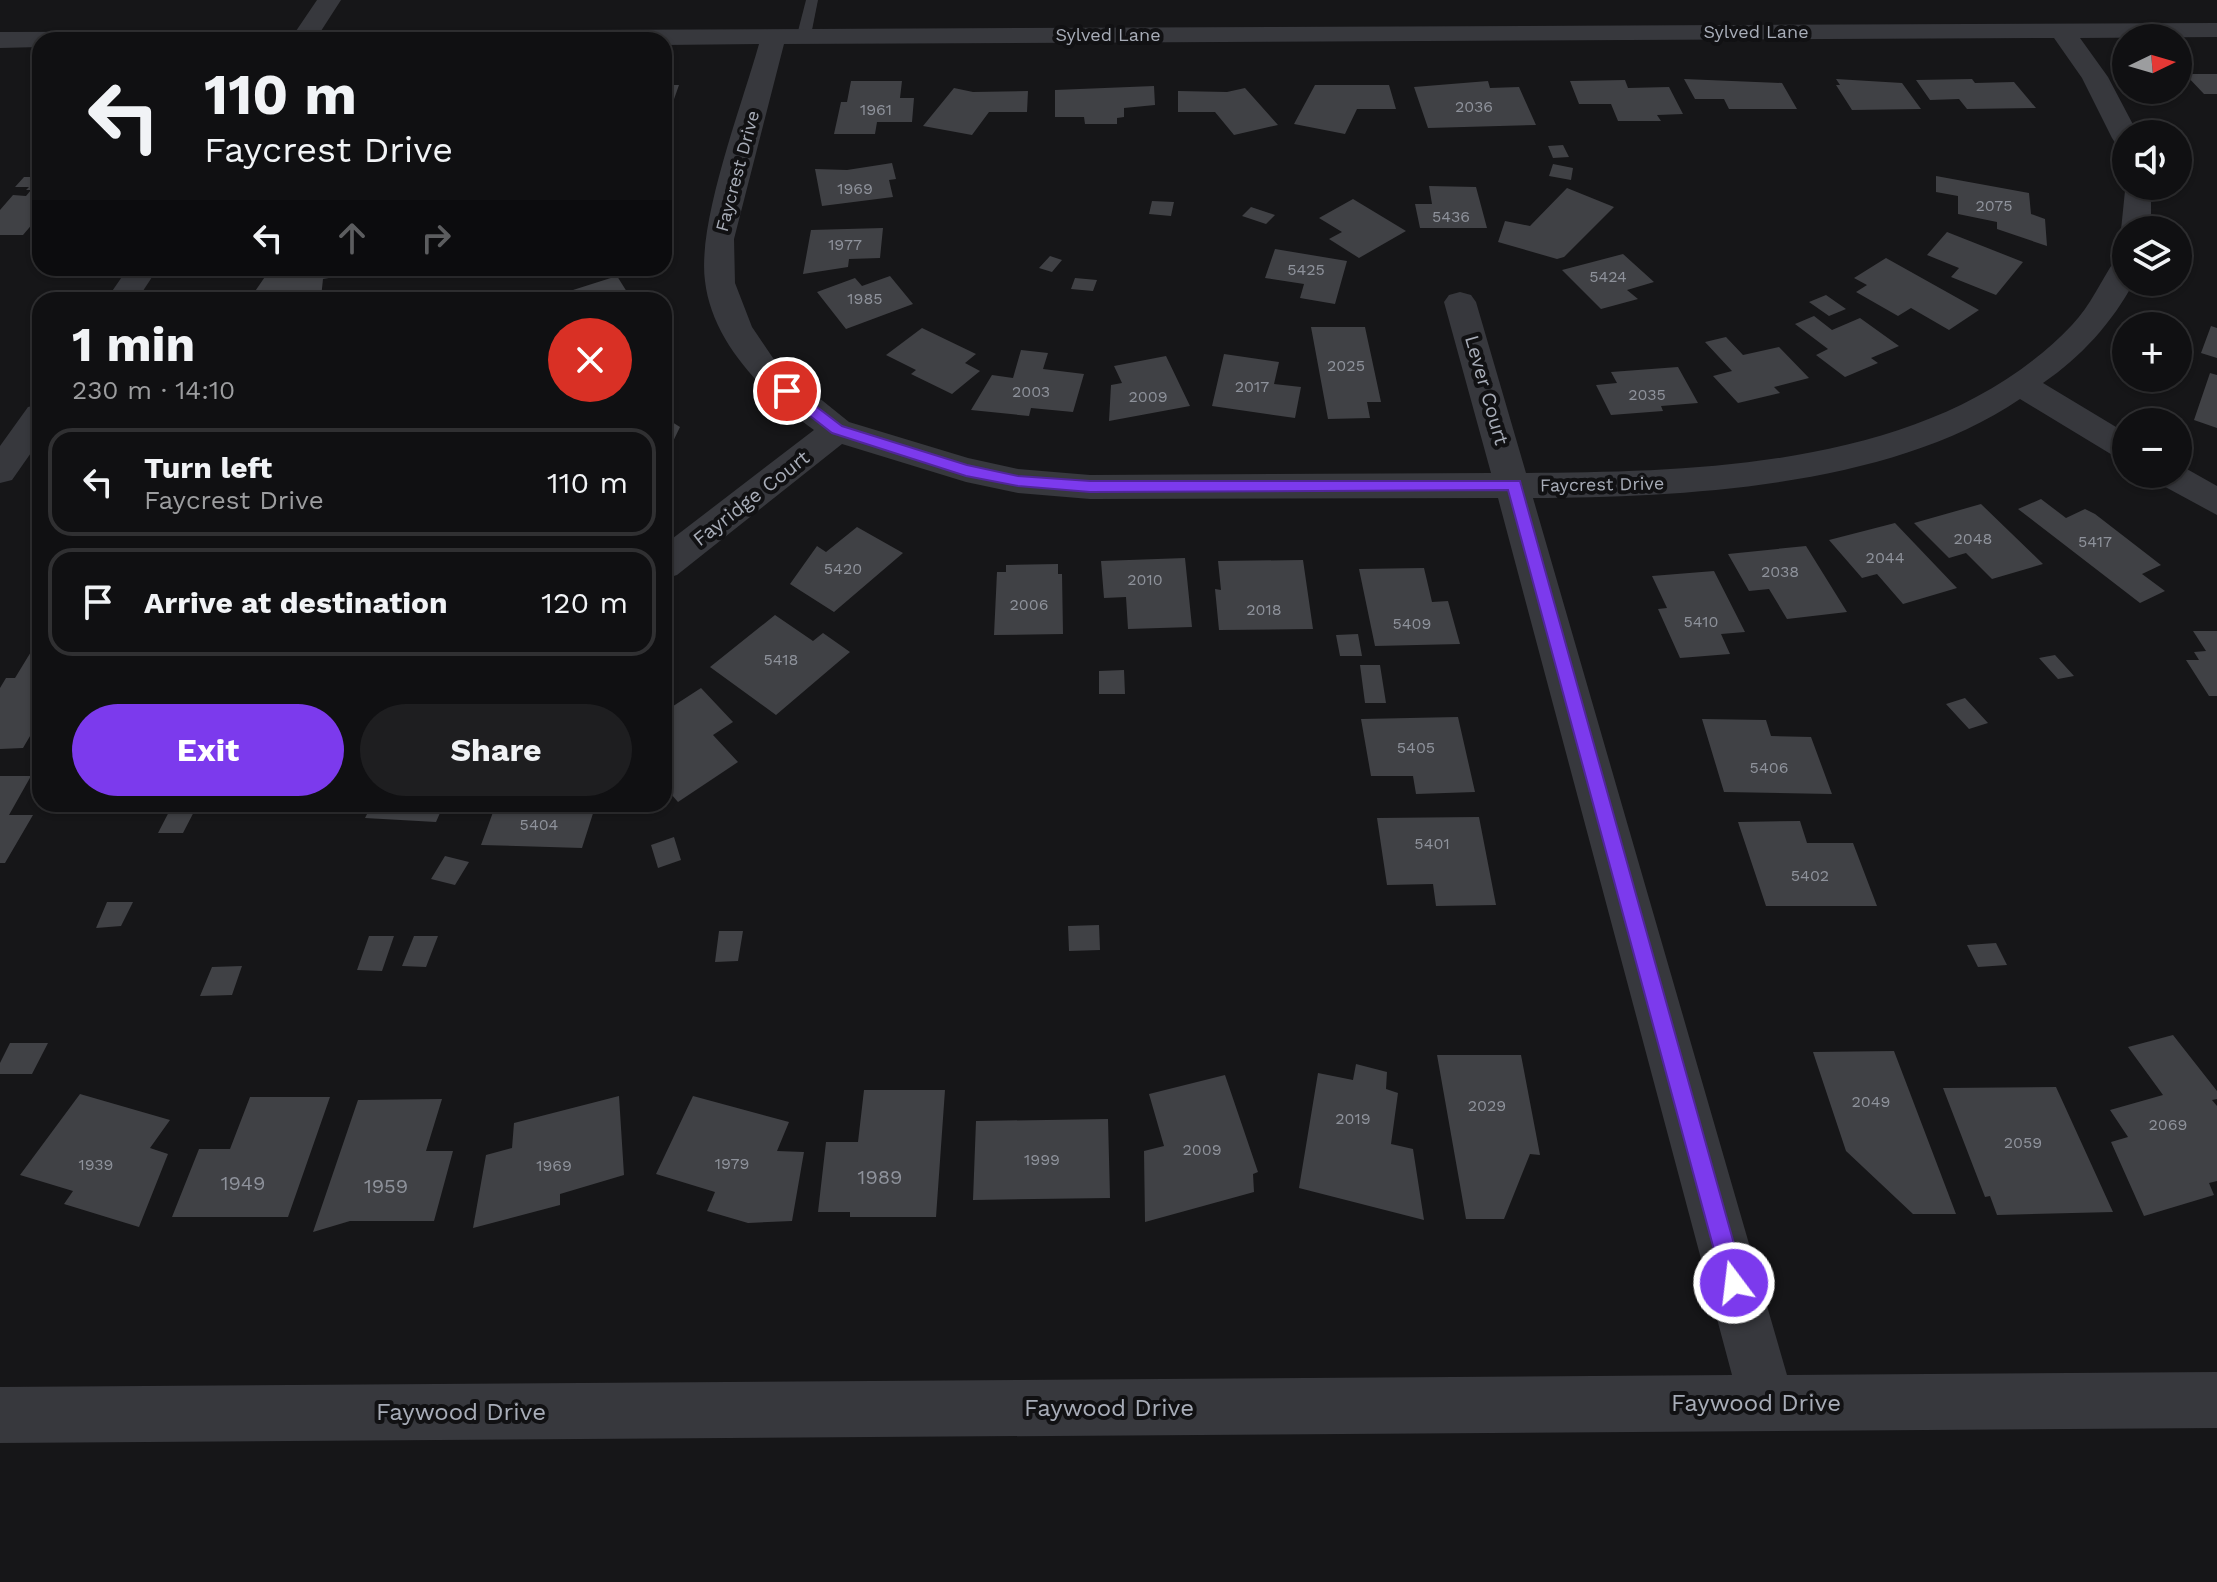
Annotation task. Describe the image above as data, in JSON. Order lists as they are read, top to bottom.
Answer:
{
  "streets": {
    "street": [
      "Sylved Lane",
      "Faycrest Drive",
      "Lever Court",
      "Fayridge Court",
      "Faywood Drive"
    ]
  },
  "crossings": [
    ["Sylved Lane", "Faycrest Drive"],
    ["Faycrest Drive", "Lever Court"],
    ["Faycrest Drive", "Fayridge Court"],
    ["Lever Court", "Faywood Drive"]
  ],
  "house_numbers": [
    "2036",
    "1961",
    "1969",
    "2075",
    "5436",
    "1977",
    "5425",
    "5424",
    "1985",
    "2025",
    "2017",
    "2003",
    "2035",
    "2009",
    "2048",
    "5417",
    "2044",
    "5420",
    "2038",
    "2010",
    "2006",
    "2018",
    "5410",
    "5409",
    "5418",
    "5405",
    "5406",
    "5404",
    "5401",
    "5402",
    "2049",
    "2029",
    "2019",
    "2069",
    "2059",
    "2009",
    "1999",
    "1979",
    "1939",
    "1969",
    "1989",
    "1949",
    "1959"
  ],
  "north": "right",
  "page": {
    "map_buttons": ["+", "−"],
    "turn": ["110 m", "Faycrest Drive"],
    "heading": ["1 min", "230 m · 14:10"],
    "list": [
      {
        "name": "Turn left",
        "note": "Faycrest Drive",
        "value": "110 m"
      },
      {
        "name": "Arrive at destination",
        "value": "120 m"
      }
    ],
    "buttons": ["Exit", "Share"]
  }
}
